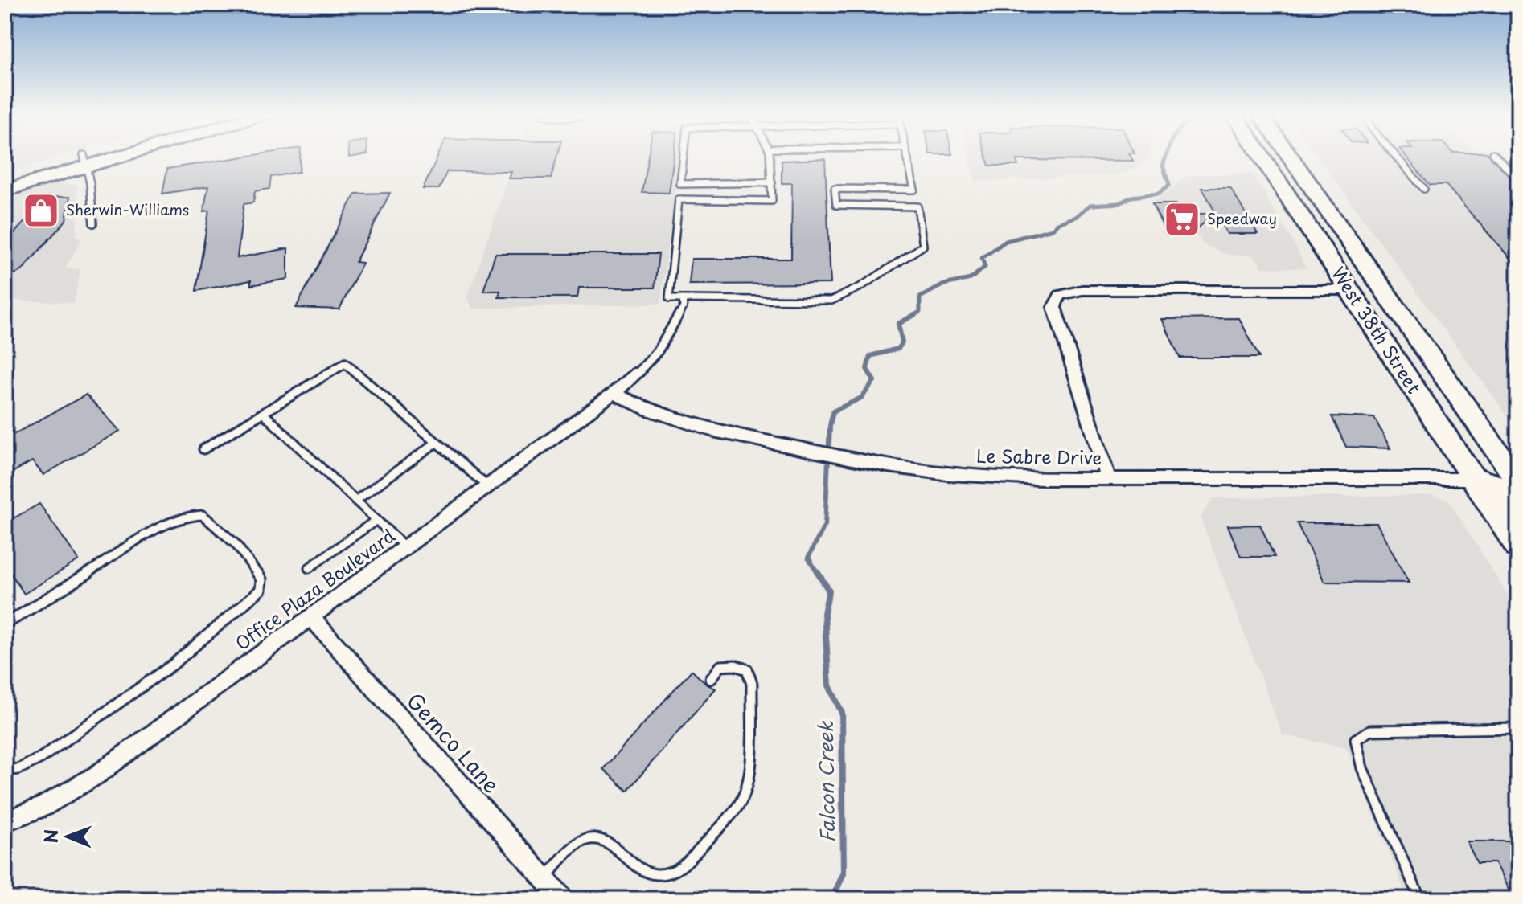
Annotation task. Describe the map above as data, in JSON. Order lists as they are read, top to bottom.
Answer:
{
  "streets": {
    "main road": ["West 38th Street"],
    "street": ["Le Sabre Drive", "Office Plaza Boulevard", "Gemco Lane"]
  },
  "crossings": [
    ["West 38th Street", "Le Sabre Drive"],
    ["Le Sabre Drive", "Office Plaza Boulevard"],
    ["Office Plaza Boulevard", "Gemco Lane"]
  ],
  "water": ["Falcon Creek"],
  "places": {
    "shop": ["Sherwin-Williams"],
    "supermarket": ["Speedway"]
  },
  "north": "left"
}
